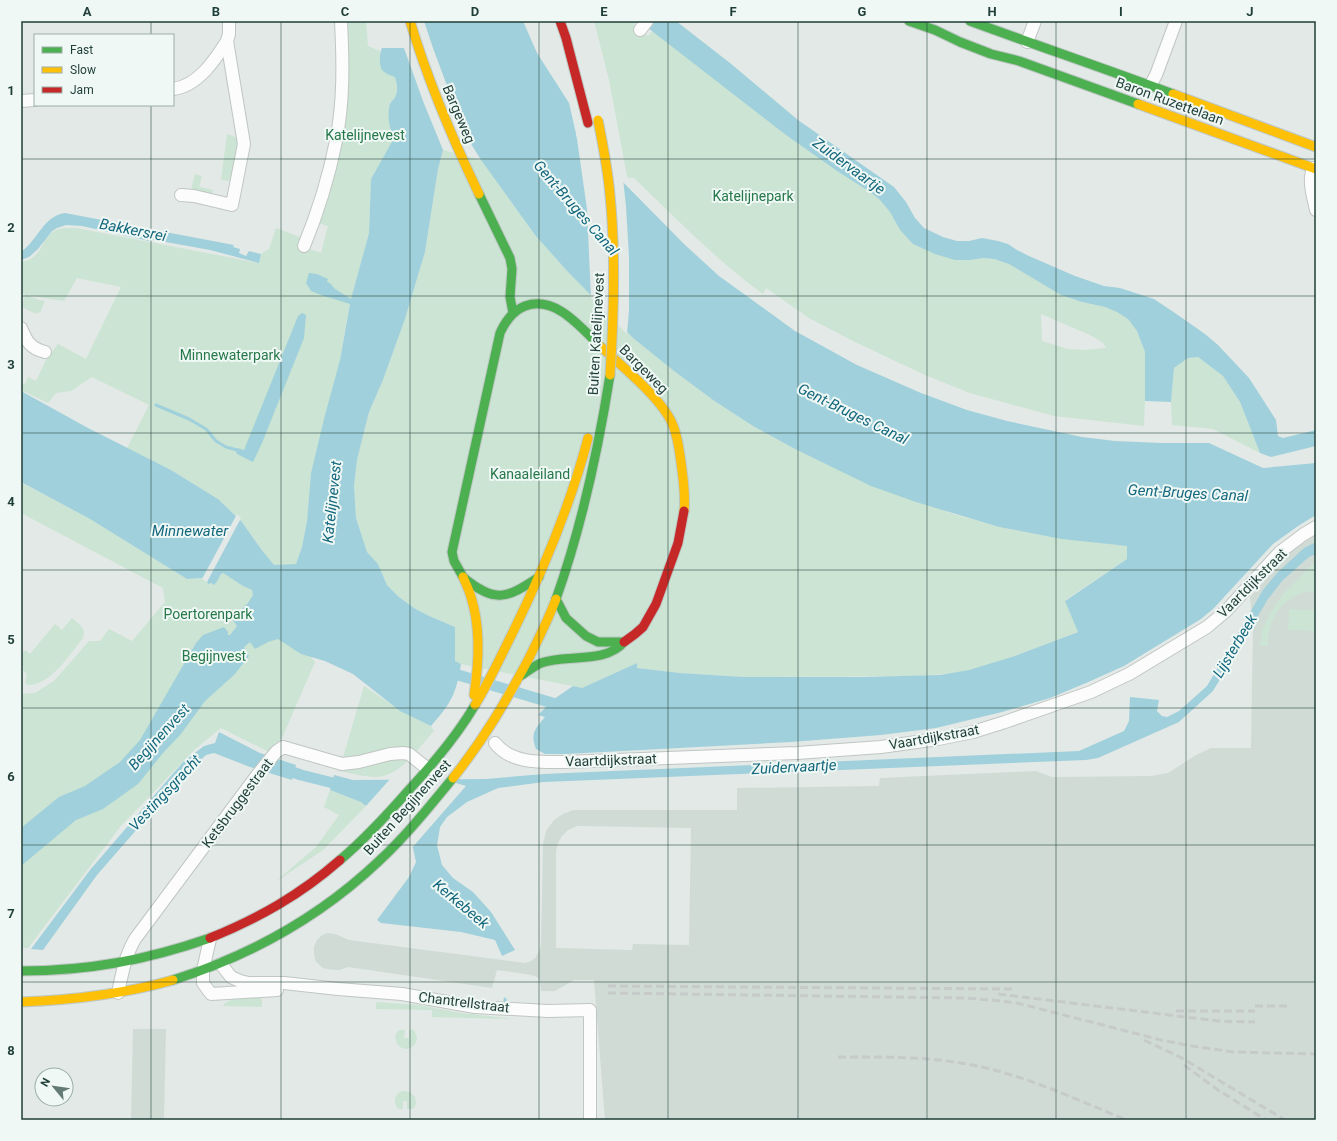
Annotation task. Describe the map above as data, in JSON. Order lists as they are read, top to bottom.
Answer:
{
  "streets": {
    "main road": [
      "Baron Ruzettelaan",
      "Bargeweg",
      "Buiten Katelijnevest",
      "Buiten Begijnenvest"
    ],
    "street": ["Vaartdijkstraat", "Ketsbruggestraat", "Chantrellstraat"]
  },
  "crossings": [
    ["Bargeweg", "Buiten Katelijnevest"],
    ["Buiten Katelijnevest", "Buiten Begijnenvest"],
    ["Ketsbruggestraat", "Buiten Begijnenvest"],
    ["Buiten Begijnenvest", "Chantrellstraat"]
  ],
  "water": [
    "Zuidervaartje",
    "Gent-Bruges Canal",
    "Bakkersrei",
    "Katelijnevest",
    "Minnewater",
    "Lijsterbeek",
    "Begijnenvest",
    "Vestingsgracht",
    "Kerkebeek"
  ],
  "parks": [
    "Katelijnevest",
    "Katelijnepark",
    "Minnewaterpark",
    "Kanaaleiland",
    "Poertorenpark",
    "Begijnvest"
  ],
  "legend": ["Fast", "Slow", "Jam"],
  "north": "top left",
  "grid": {
    "columns": [
      "A",
      "B",
      "C",
      "D",
      "E",
      "F",
      "G",
      "H",
      "I",
      "J"
    ],
    "rows": [
      "1",
      "2",
      "3",
      "4",
      "5",
      "6",
      "7",
      "8"
    ]
  }
}
